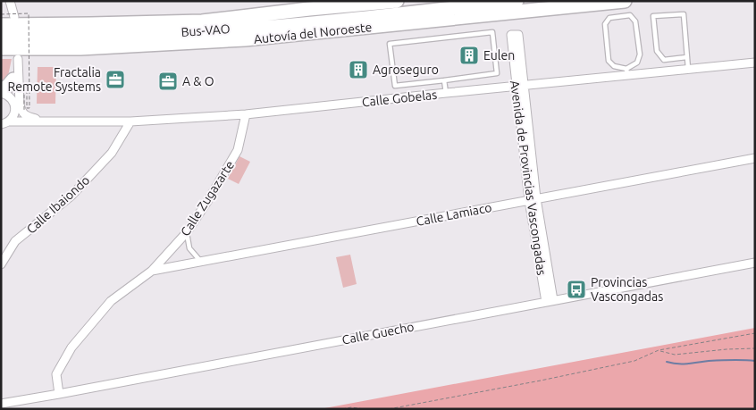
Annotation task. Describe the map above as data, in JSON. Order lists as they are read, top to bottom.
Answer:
{
  "streets": {
    "highway": ["Bus-VAO", "Autovía del Noroeste"],
    "street": [
      "Calle Gobelas",
      "Avenida de Provincias Vascongadas",
      "Calle Zugazarte",
      "Calle Ibaiondo",
      "Calle Lamiaco",
      "Calle Guecho"
    ]
  },
  "crossings": [
    ["Calle Gobelas", "Avenida de Provincias Vascongadas"],
    ["Calle Gobelas", "Calle Zugazarte"],
    ["Calle Gobelas", "Calle Ibaiondo"],
    ["Avenida de Provincias Vascongadas", "Calle Lamiaco"],
    ["Avenida de Provincias Vascongadas", "Calle Guecho"],
    ["Calle Zugazarte", "Calle Lamiaco"],
    ["Calle Zugazarte", "Calle Guecho"]
  ],
  "places": {
    "building": ["Eulen", "Agroseguro"],
    "office": ["Fractalia Remote Systems", "A & O"],
    "bus stop": ["Provincias Vascongadas"]
  }
}
